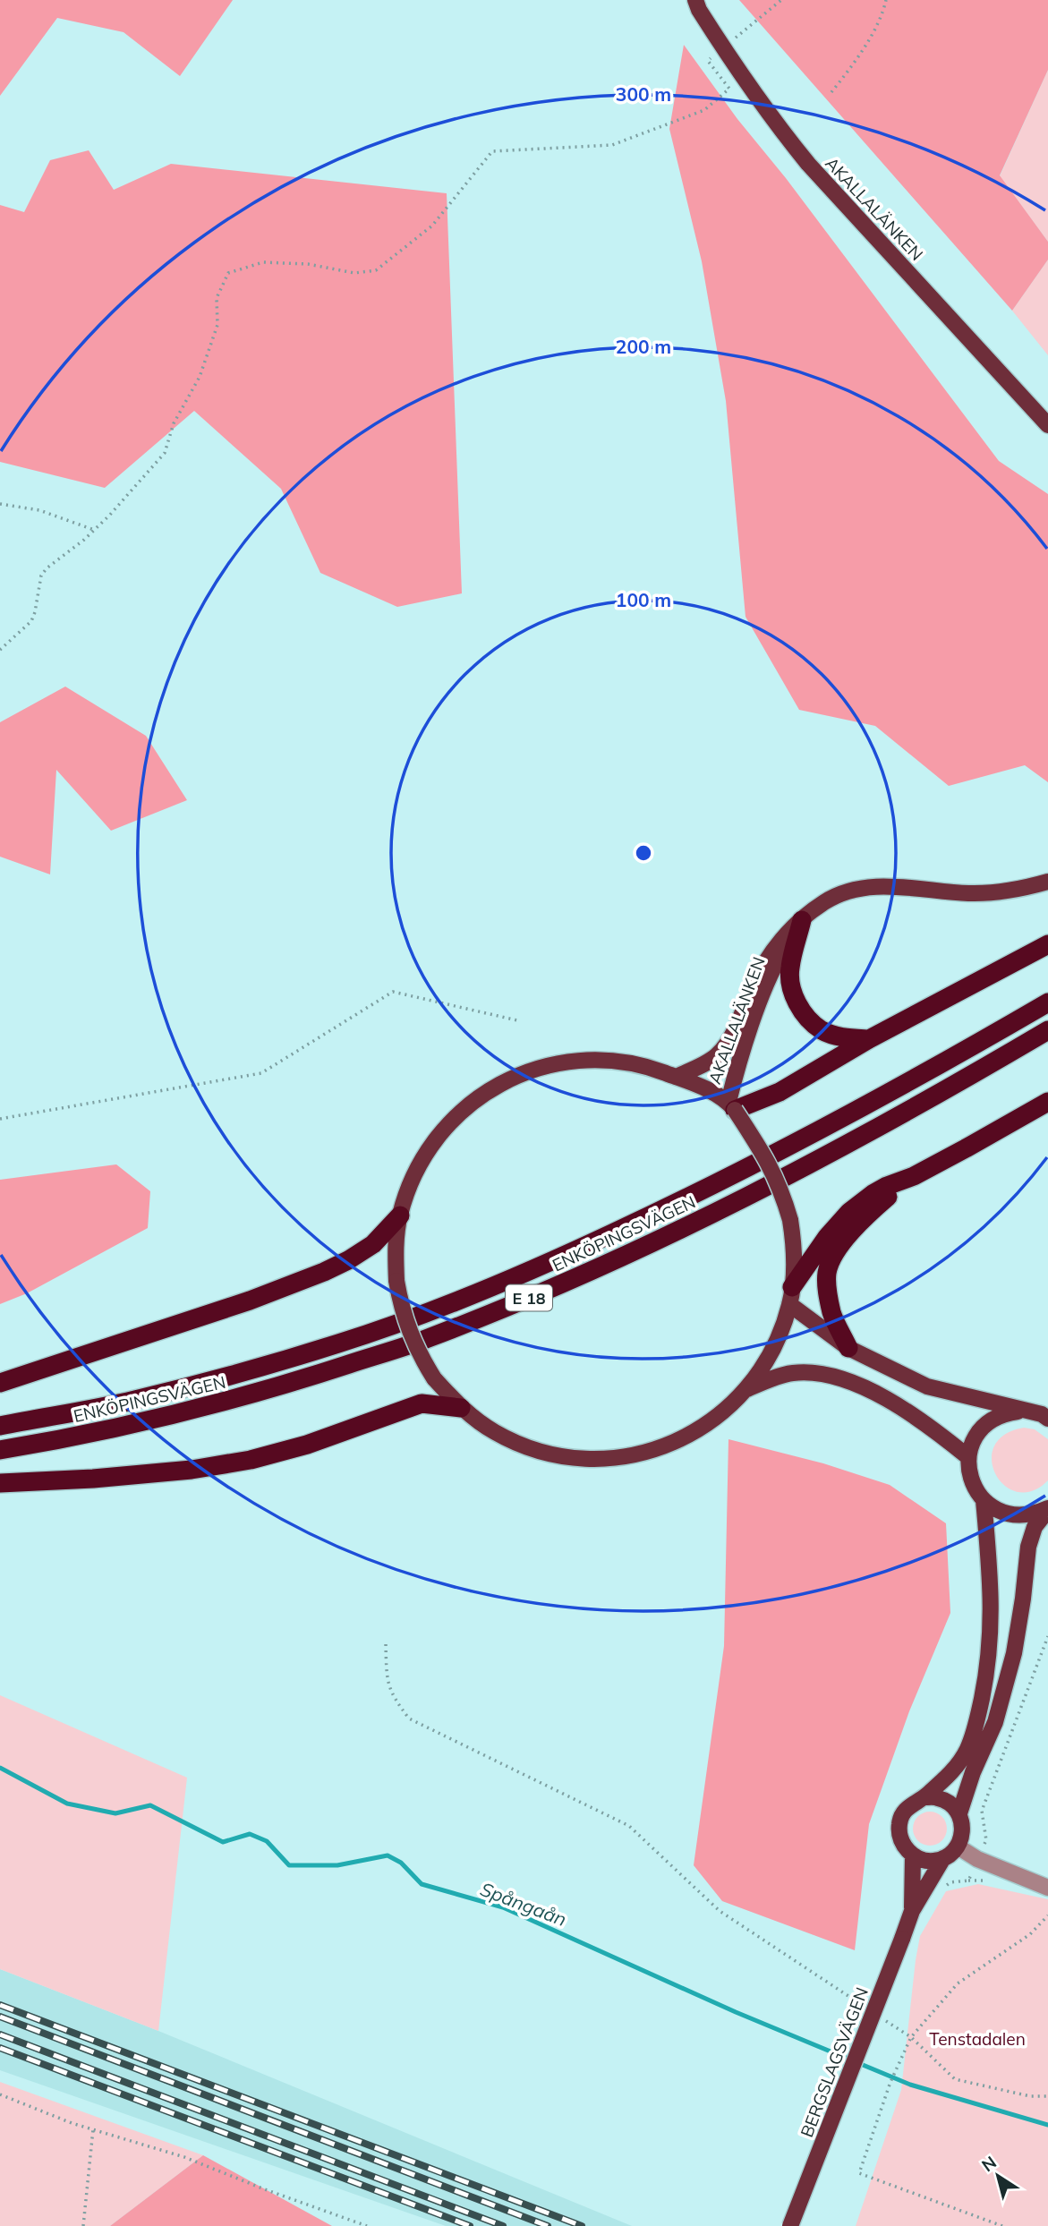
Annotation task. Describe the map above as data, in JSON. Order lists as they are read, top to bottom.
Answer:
{
  "streets": {
    "highway": ["ENKÖPINGSVÄGEN", "E 18"],
    "main road": ["AKALLALÄNKEN", "BERGSLAGSVÄGEN"]
  },
  "water": ["Spångaån"],
  "parks": ["Tenstadalen"],
  "north": "top left",
  "rings": ["300 m", "200 m", "100 m"]
}
